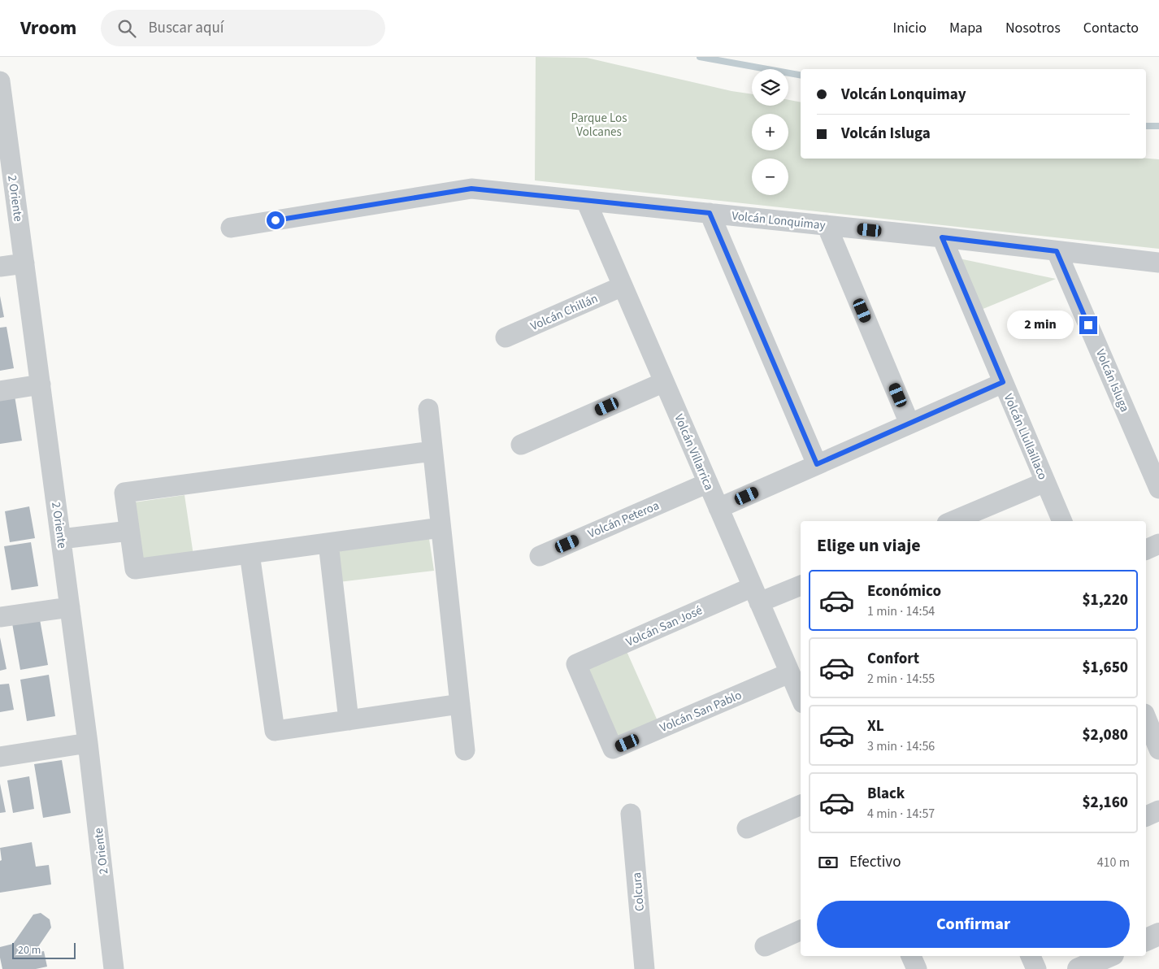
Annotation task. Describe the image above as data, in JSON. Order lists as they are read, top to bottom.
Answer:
{
  "streets": {
    "street": [
      "2 Oriente",
      "Volcán Lonquimay",
      "Volcán Chillán",
      "Volcán Isluga",
      "Volcán Llullaillaco",
      "Volcán Villarrica",
      "Volcán Peteroa",
      "Volcán San José",
      "Volcán San Pablo",
      "Colcura"
    ]
  },
  "crossings": [
    ["Volcán Lonquimay", "Volcán Isluga"],
    ["Volcán Lonquimay", "Volcán Llullaillaco"],
    ["Volcán Lonquimay", "Volcán Villarrica"],
    ["Volcán Chillán", "Volcán Villarrica"],
    ["Volcán Villarrica", "Volcán Peteroa"],
    ["Volcán Villarrica", "Volcán San José"],
    ["Volcán Villarrica", "Volcán San Pablo"],
    ["Volcán San José", "Volcán San Pablo"]
  ],
  "parks": ["Parque Los Volcanes"],
  "scale_bar": "20 m",
  "page": {
    "header": "Vroom",
    "search": "Buscar aquí",
    "nav": [
      "Inicio",
      "Mapa",
      "Nosotros",
      "Contacto"
    ],
    "map_buttons": ["+", "−"],
    "banner": ["Volcán Lonquimay", "Volcán Isluga"],
    "bubble": "2 min",
    "heading": "Elige un viaje",
    "list": [
      {
        "name": "Económico",
        "note": "1 min · 14:54",
        "value": "$1,220"
      },
      {
        "name": "Confort",
        "note": "2 min · 14:55",
        "value": "$1,650"
      },
      {
        "name": "XL",
        "note": "3 min · 14:56",
        "value": "$2,080"
      },
      {
        "name": "Black",
        "note": "4 min · 14:57",
        "value": "$2,160"
      }
    ],
    "pay": ["Efectivo", "410 m"],
    "buttons": "Confirmar",
    "scale": "20 m"
  }
}
